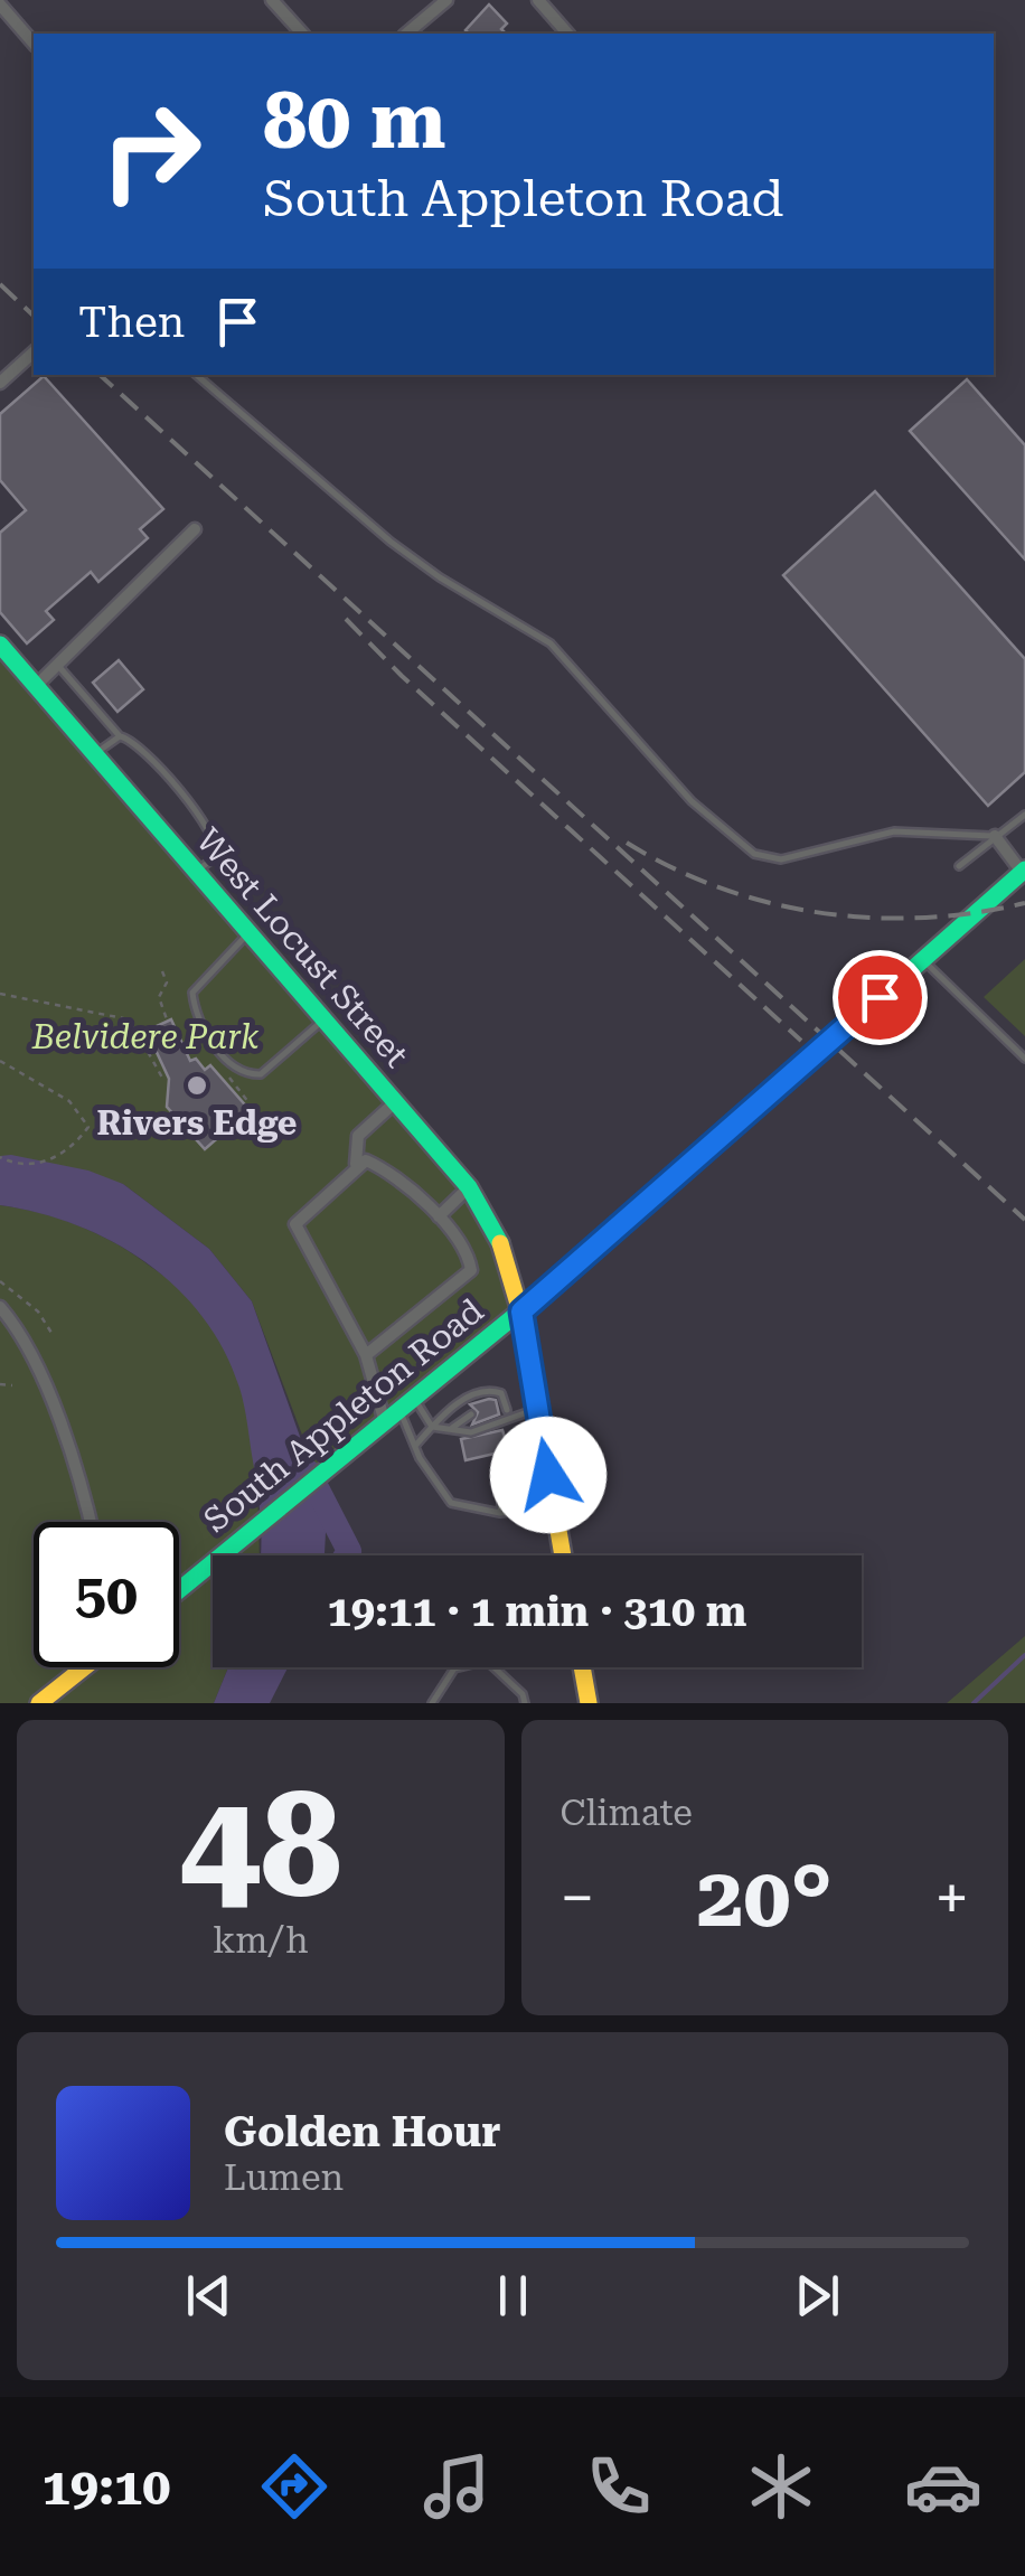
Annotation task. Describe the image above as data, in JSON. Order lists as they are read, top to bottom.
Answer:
{
  "streets": {
    "main road": ["West Locust Street", "South Appleton Road"]
  },
  "crossings": [
    ["West Locust Street", "South Appleton Road"]
  ],
  "parks": ["Belvidere Park"],
  "places": ["Rivers Edge"],
  "page": {
    "turn": ["80 m", "South Appleton Road"],
    "then": "Then",
    "limit": "50",
    "trip": "19:11 · 1 min · 310 m",
    "tile": [
      ["48", "km/h"],
      "Climate"
    ],
    "heat": ["−", "20°", "+"],
    "song": ["Golden Hour", "Lumen"],
    "tabs": "19:10"
  }
}
